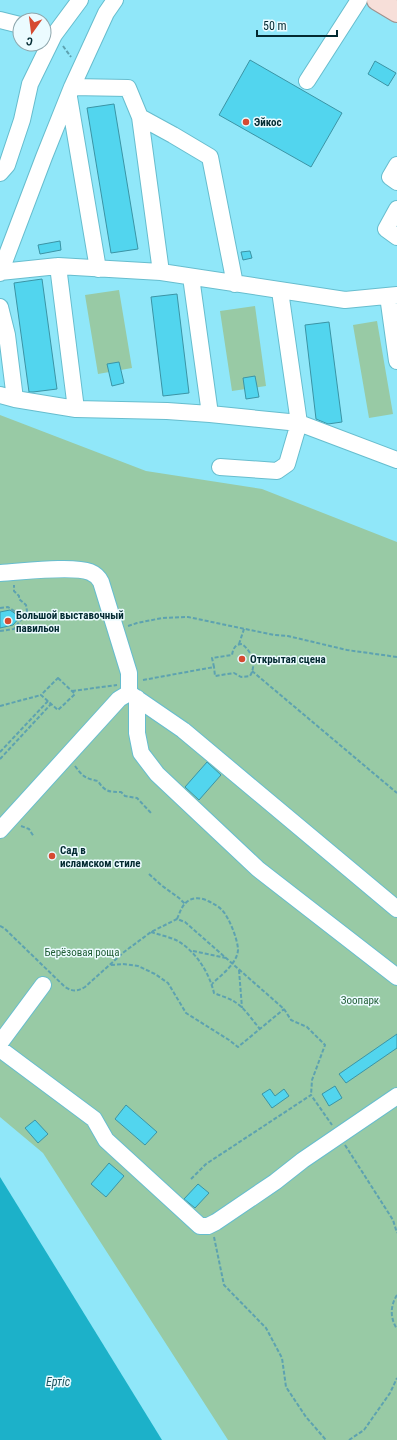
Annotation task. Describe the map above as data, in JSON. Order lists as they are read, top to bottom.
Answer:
{
  "water": ["Ертіс"],
  "parks": ["Берёзовая роща", "Зоопарк"],
  "places": [
    "Эйкос",
    "Большой выставочный павильон",
    "Открытая сцена",
    "Сад в исламском стиле"
  ],
  "scale_bar": "50 m",
  "north": "bottom"
}
